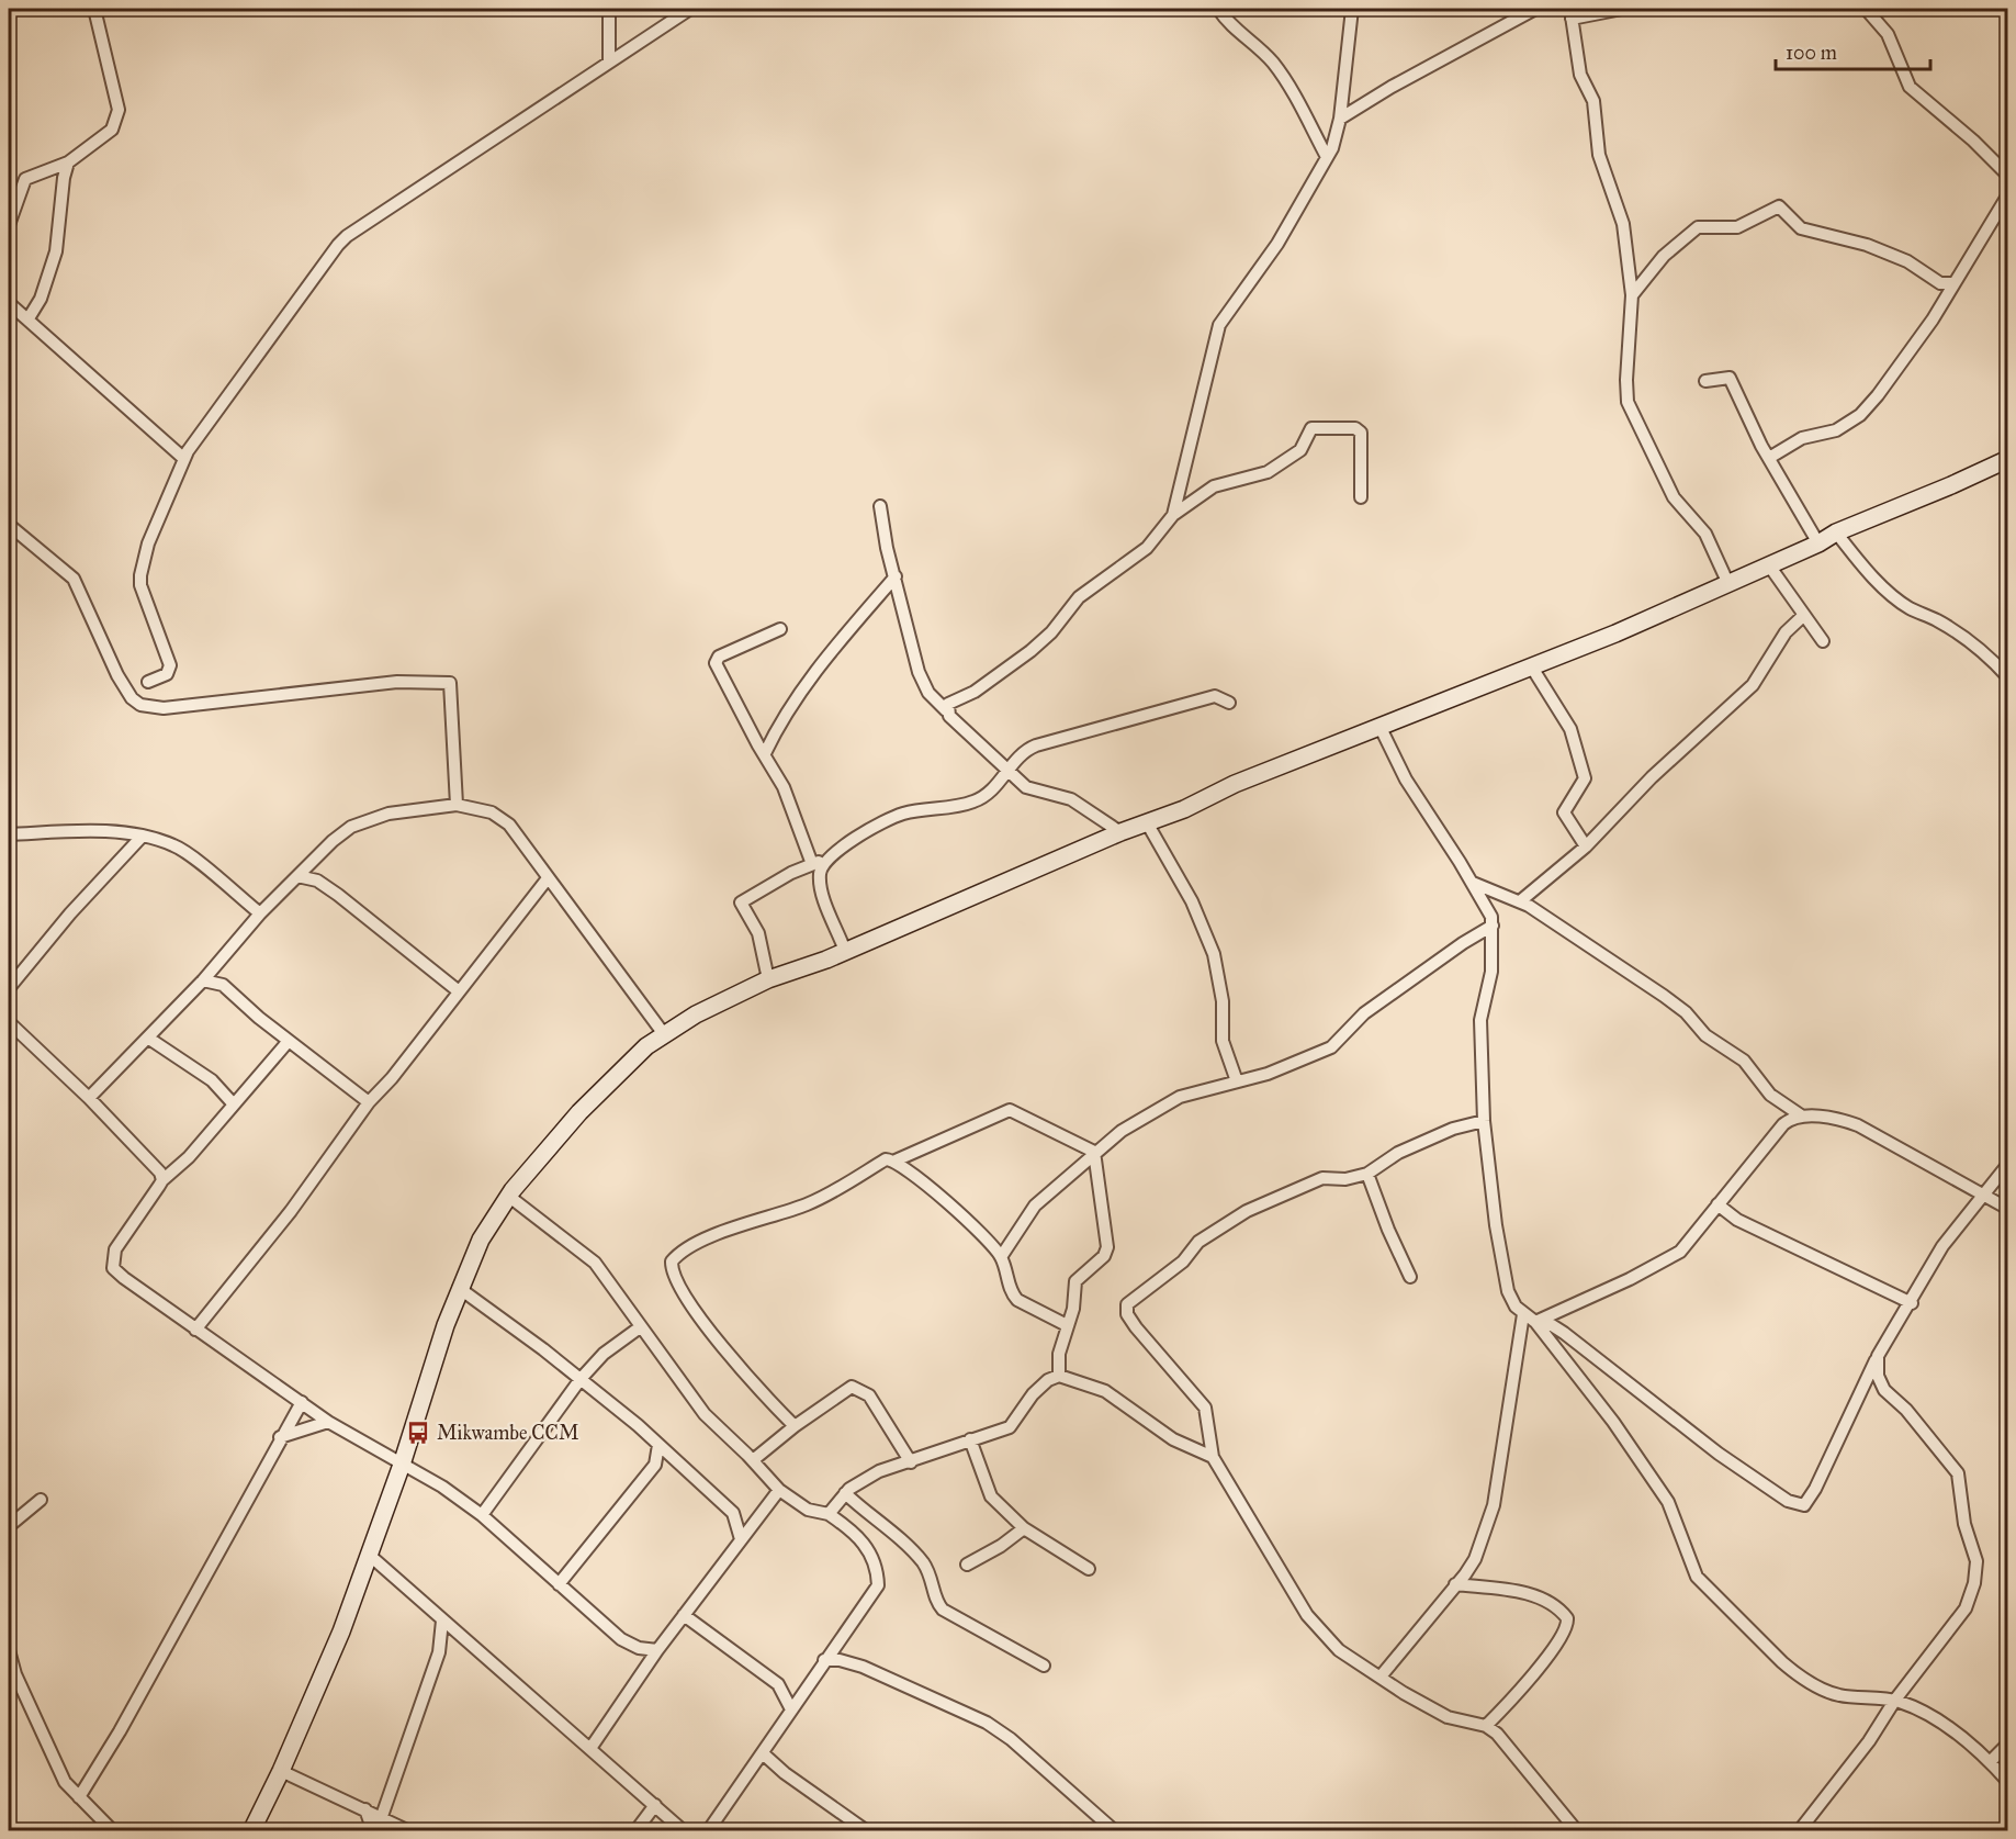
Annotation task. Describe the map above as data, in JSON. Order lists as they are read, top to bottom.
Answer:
{
  "places": {
    "bus stop": ["Mikwambe CCM"]
  },
  "scale_bar": "100 m"
}
